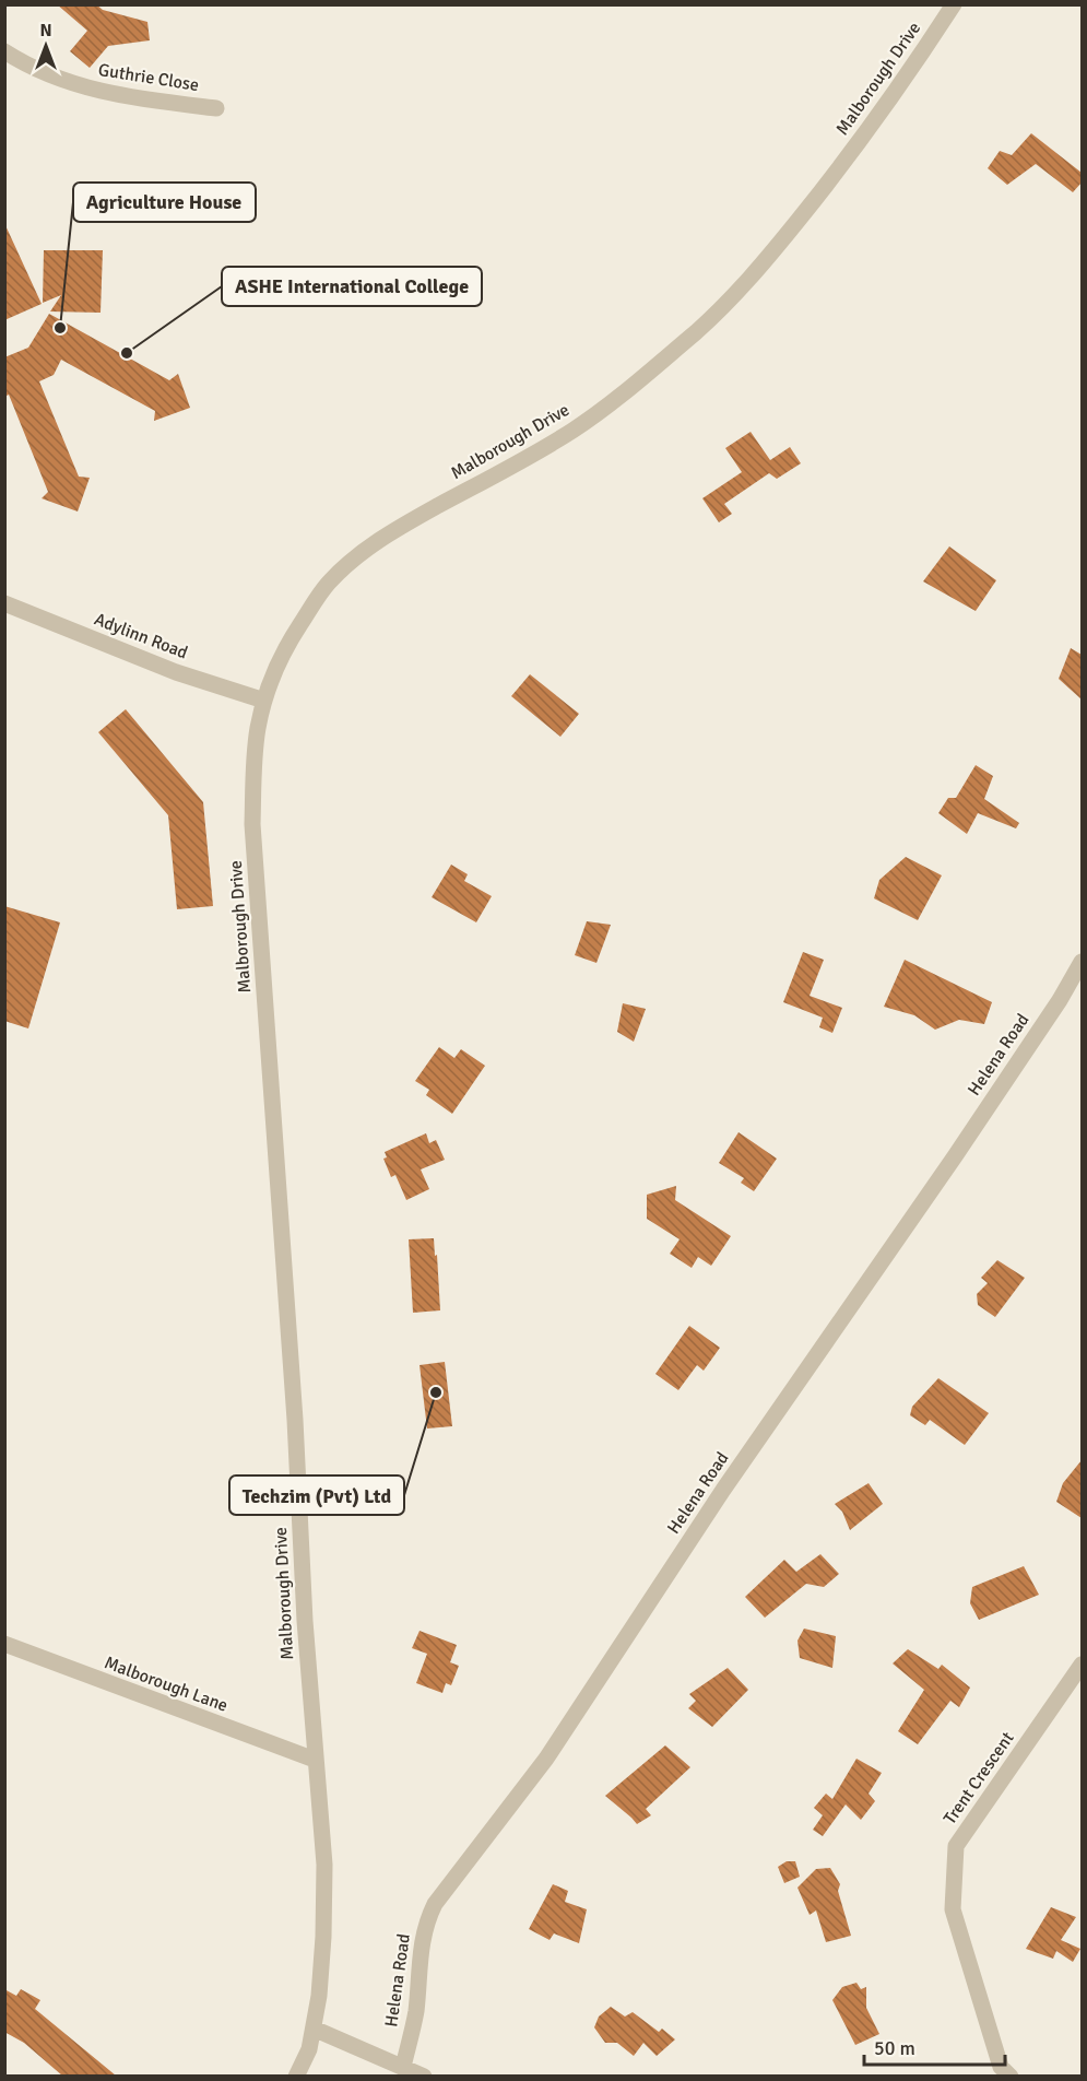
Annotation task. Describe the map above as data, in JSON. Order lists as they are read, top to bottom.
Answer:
{
  "streets": {
    "street": [
      "Guthrie Close",
      "Malborough Drive",
      "Adylinn Road",
      "Helena Road",
      "Malborough Lane",
      "Trent Crescent"
    ]
  },
  "crossings": [
    ["Malborough Drive", "Adylinn Road"],
    ["Malborough Drive", "Malborough Lane"]
  ],
  "places": ["Agriculture House", "ASHE International College", "Techzim (Pvt) Ltd"],
  "scale_bar": "50 m",
  "north": "top"
}
